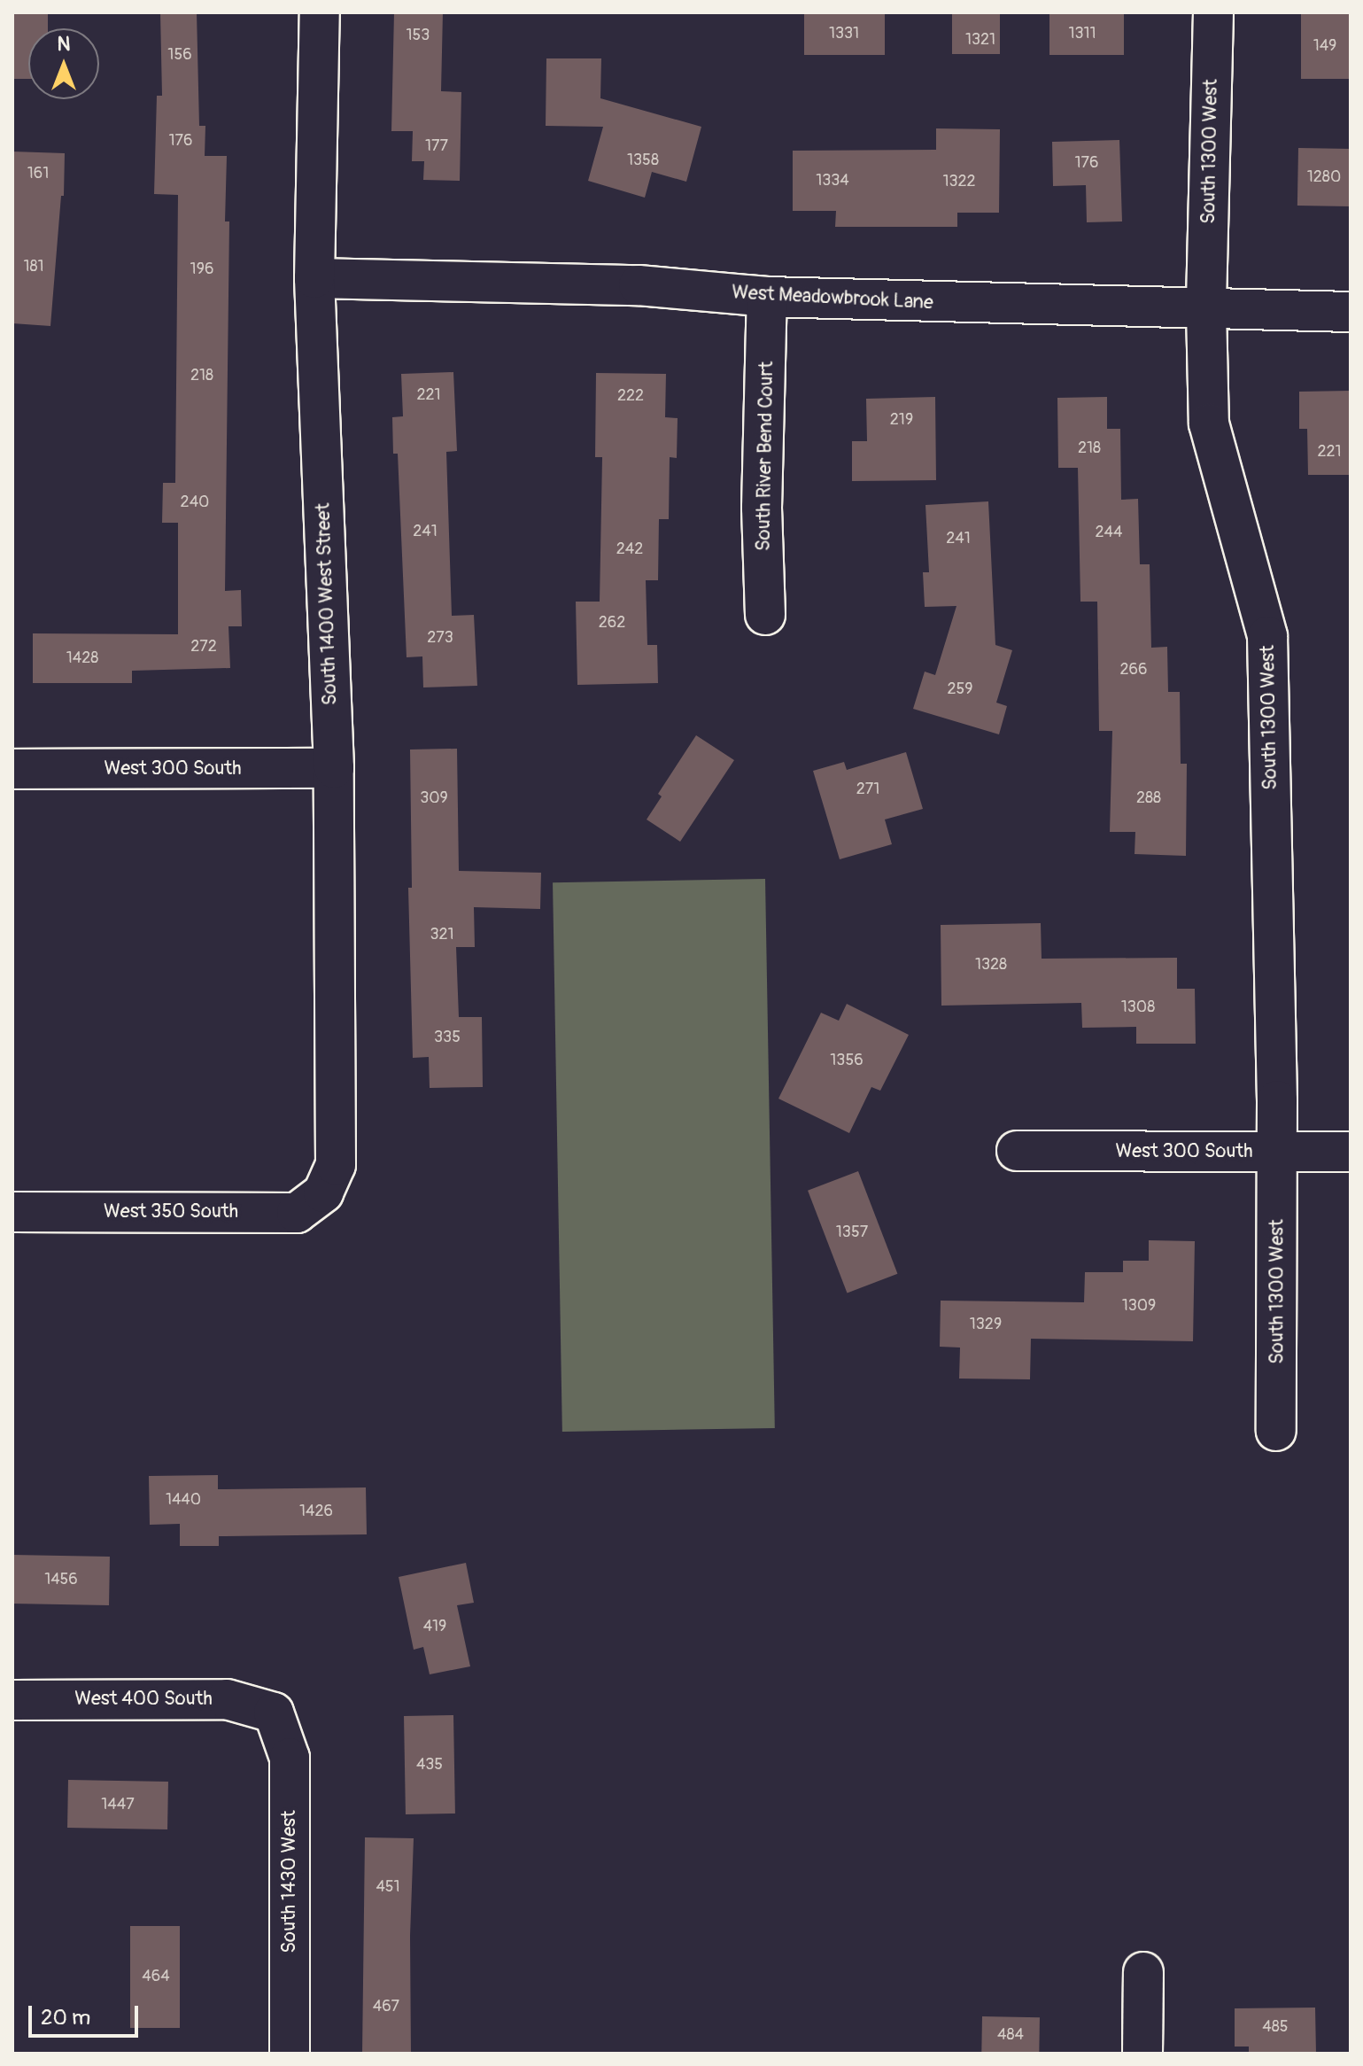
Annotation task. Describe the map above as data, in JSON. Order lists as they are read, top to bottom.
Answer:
{
  "streets": {
    "street": [
      "South 1300 West",
      "West Meadowbrook Lane",
      "South River Bend Court",
      "South 1400 West Street",
      "West 300 South",
      "West 350 South",
      "West 400 South",
      "South 1430 West"
    ]
  },
  "crossings": [
    ["South 1300 West", "West Meadowbrook Lane"],
    ["South 1300 West", "West 300 South"],
    ["West Meadowbrook Lane", "South River Bend Court"],
    ["West Meadowbrook Lane", "South 1400 West Street"],
    ["South 1400 West Street", "West 300 South"],
    ["South 1400 West Street", "West 350 South"],
    ["West 400 South", "South 1430 West"]
  ],
  "house_numbers": [
    "1331",
    "1311",
    "153",
    "1321",
    "149",
    "156",
    "176",
    "177",
    "1358",
    "176",
    "161",
    "1280",
    "1334",
    "1322",
    "181",
    "196",
    "218",
    "221",
    "222",
    "219",
    "218",
    "221",
    "240",
    "241",
    "244",
    "241",
    "242",
    "262",
    "273",
    "272",
    "1428",
    "266",
    "259",
    "271",
    "309",
    "288",
    "321",
    "1328",
    "1308",
    "335",
    "1356",
    "1357",
    "1309",
    "1329",
    "1440",
    "1426",
    "1456",
    "419",
    "435",
    "1447",
    "451",
    "464",
    "467",
    "485",
    "484"
  ],
  "scale_bar": "20 m",
  "north": "top"
}
